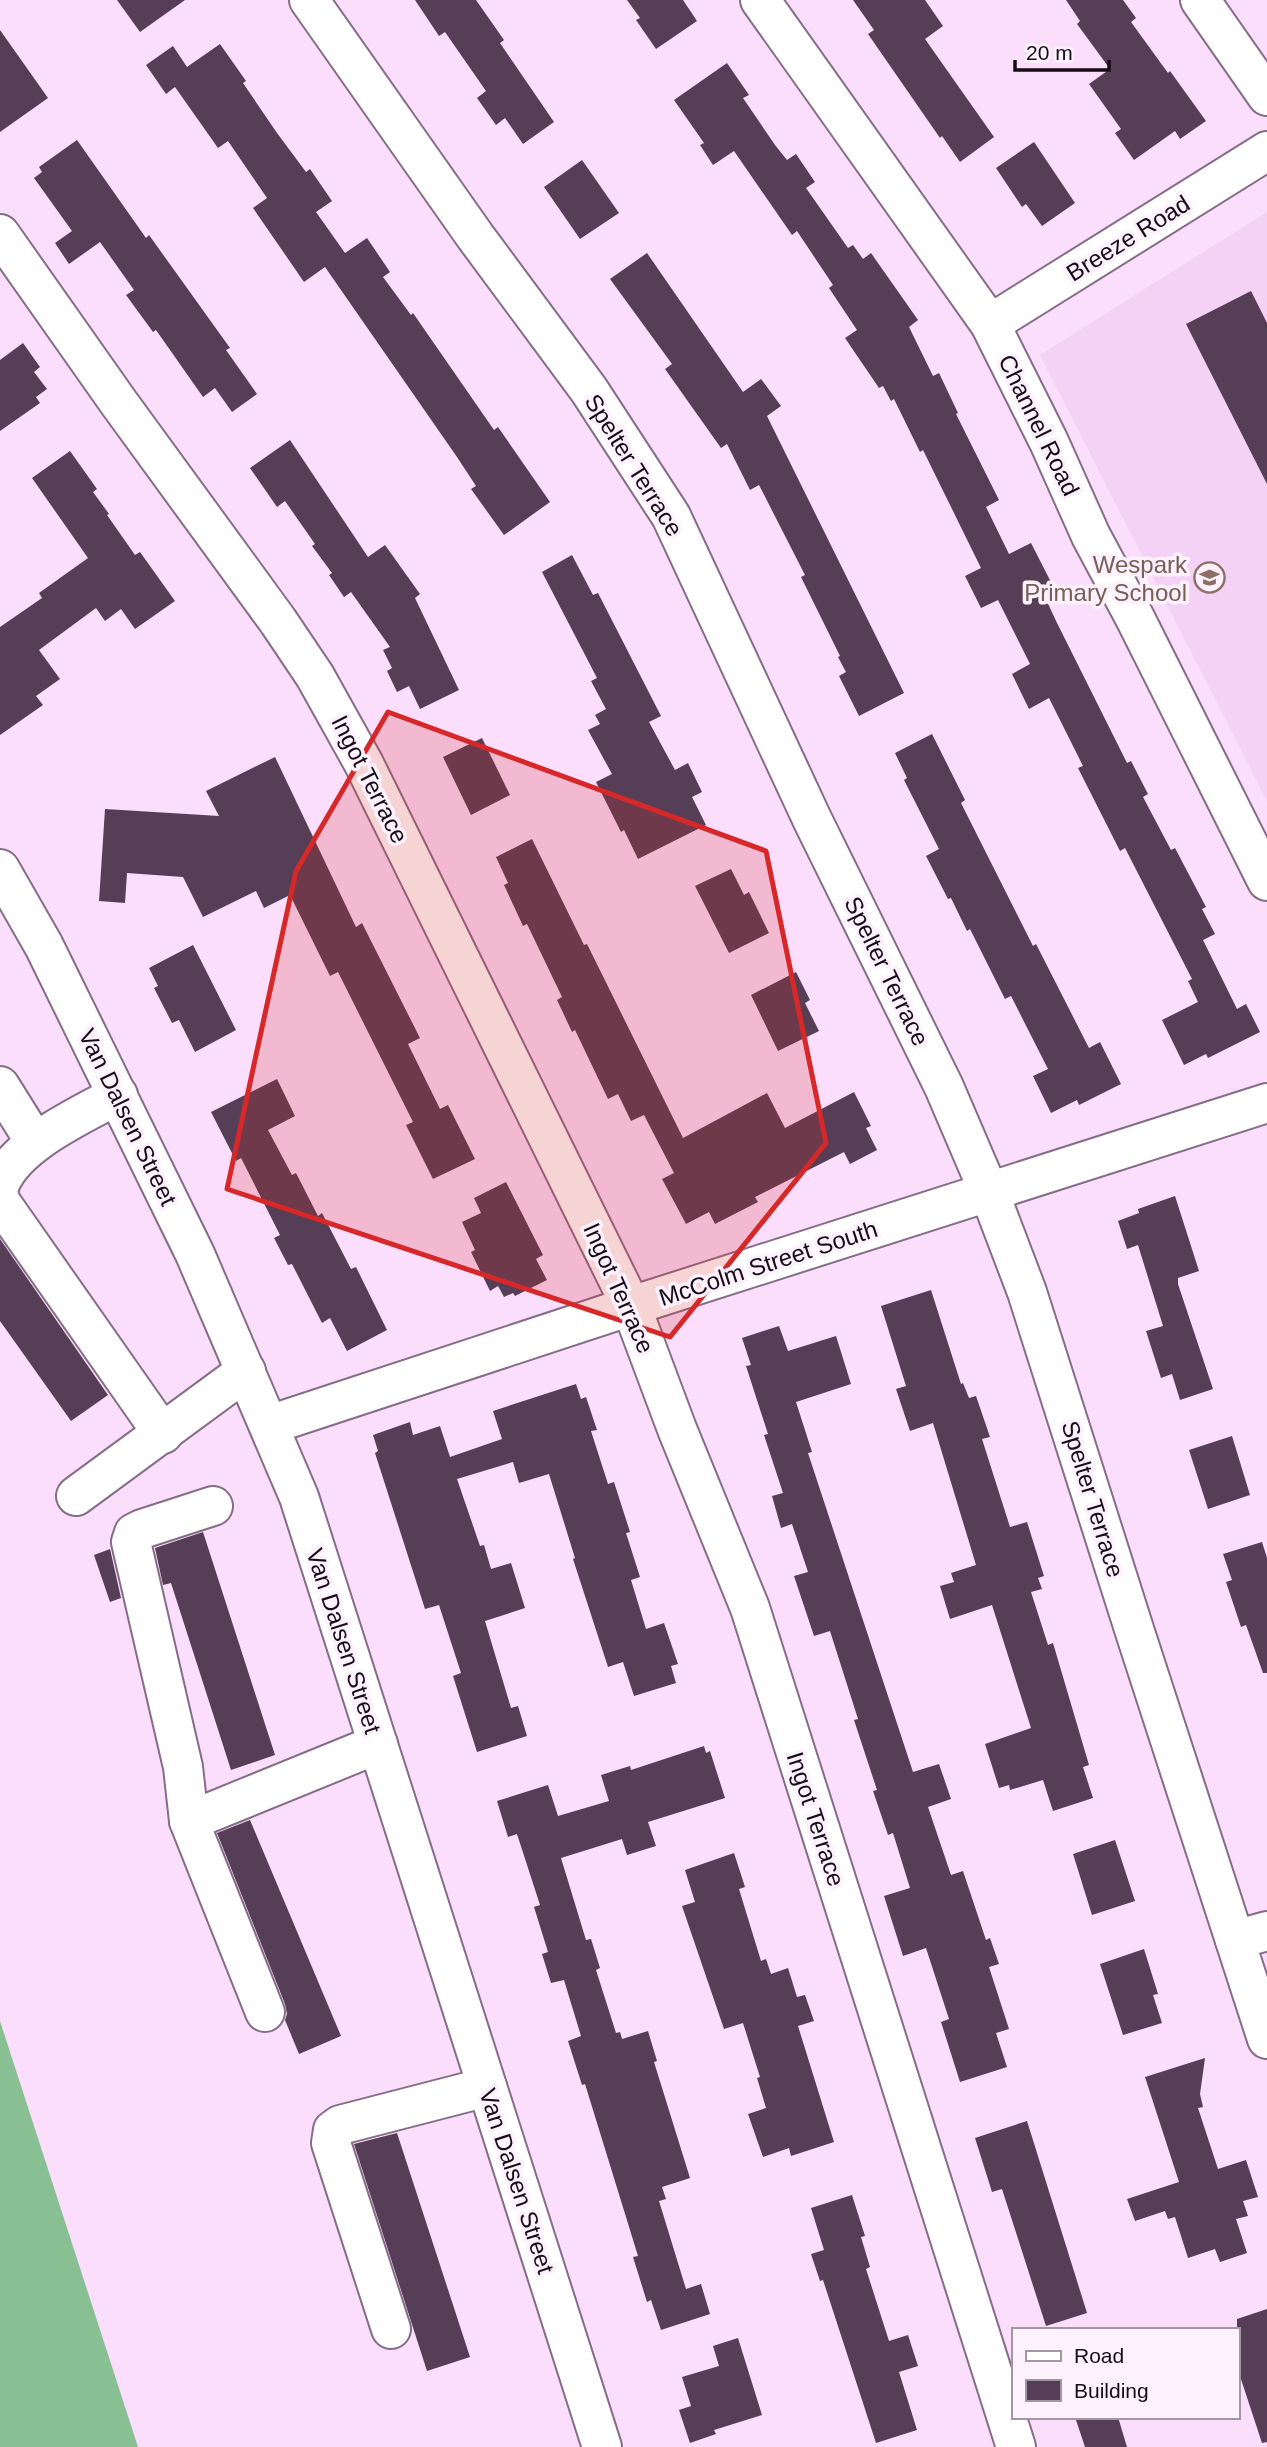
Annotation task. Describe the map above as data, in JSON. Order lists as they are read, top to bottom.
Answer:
{
  "streets": {
    "street": [
      "Breeze Road",
      "Channel Road",
      "Spelter Terrace",
      "Ingot Terrace",
      "Van Dalsen Street",
      "McColm Street South"
    ]
  },
  "crossings": [
    ["Breeze Road", "Channel Road"],
    ["Spelter Terrace", "McColm Street South"],
    ["Ingot Terrace", "McColm Street South"],
    ["Van Dalsen Street", "McColm Street South"]
  ],
  "places": {
    "school or university": ["Wespark Primary School"]
  },
  "legend": ["Road", "Building"],
  "scale_bar": "20 m"
}
